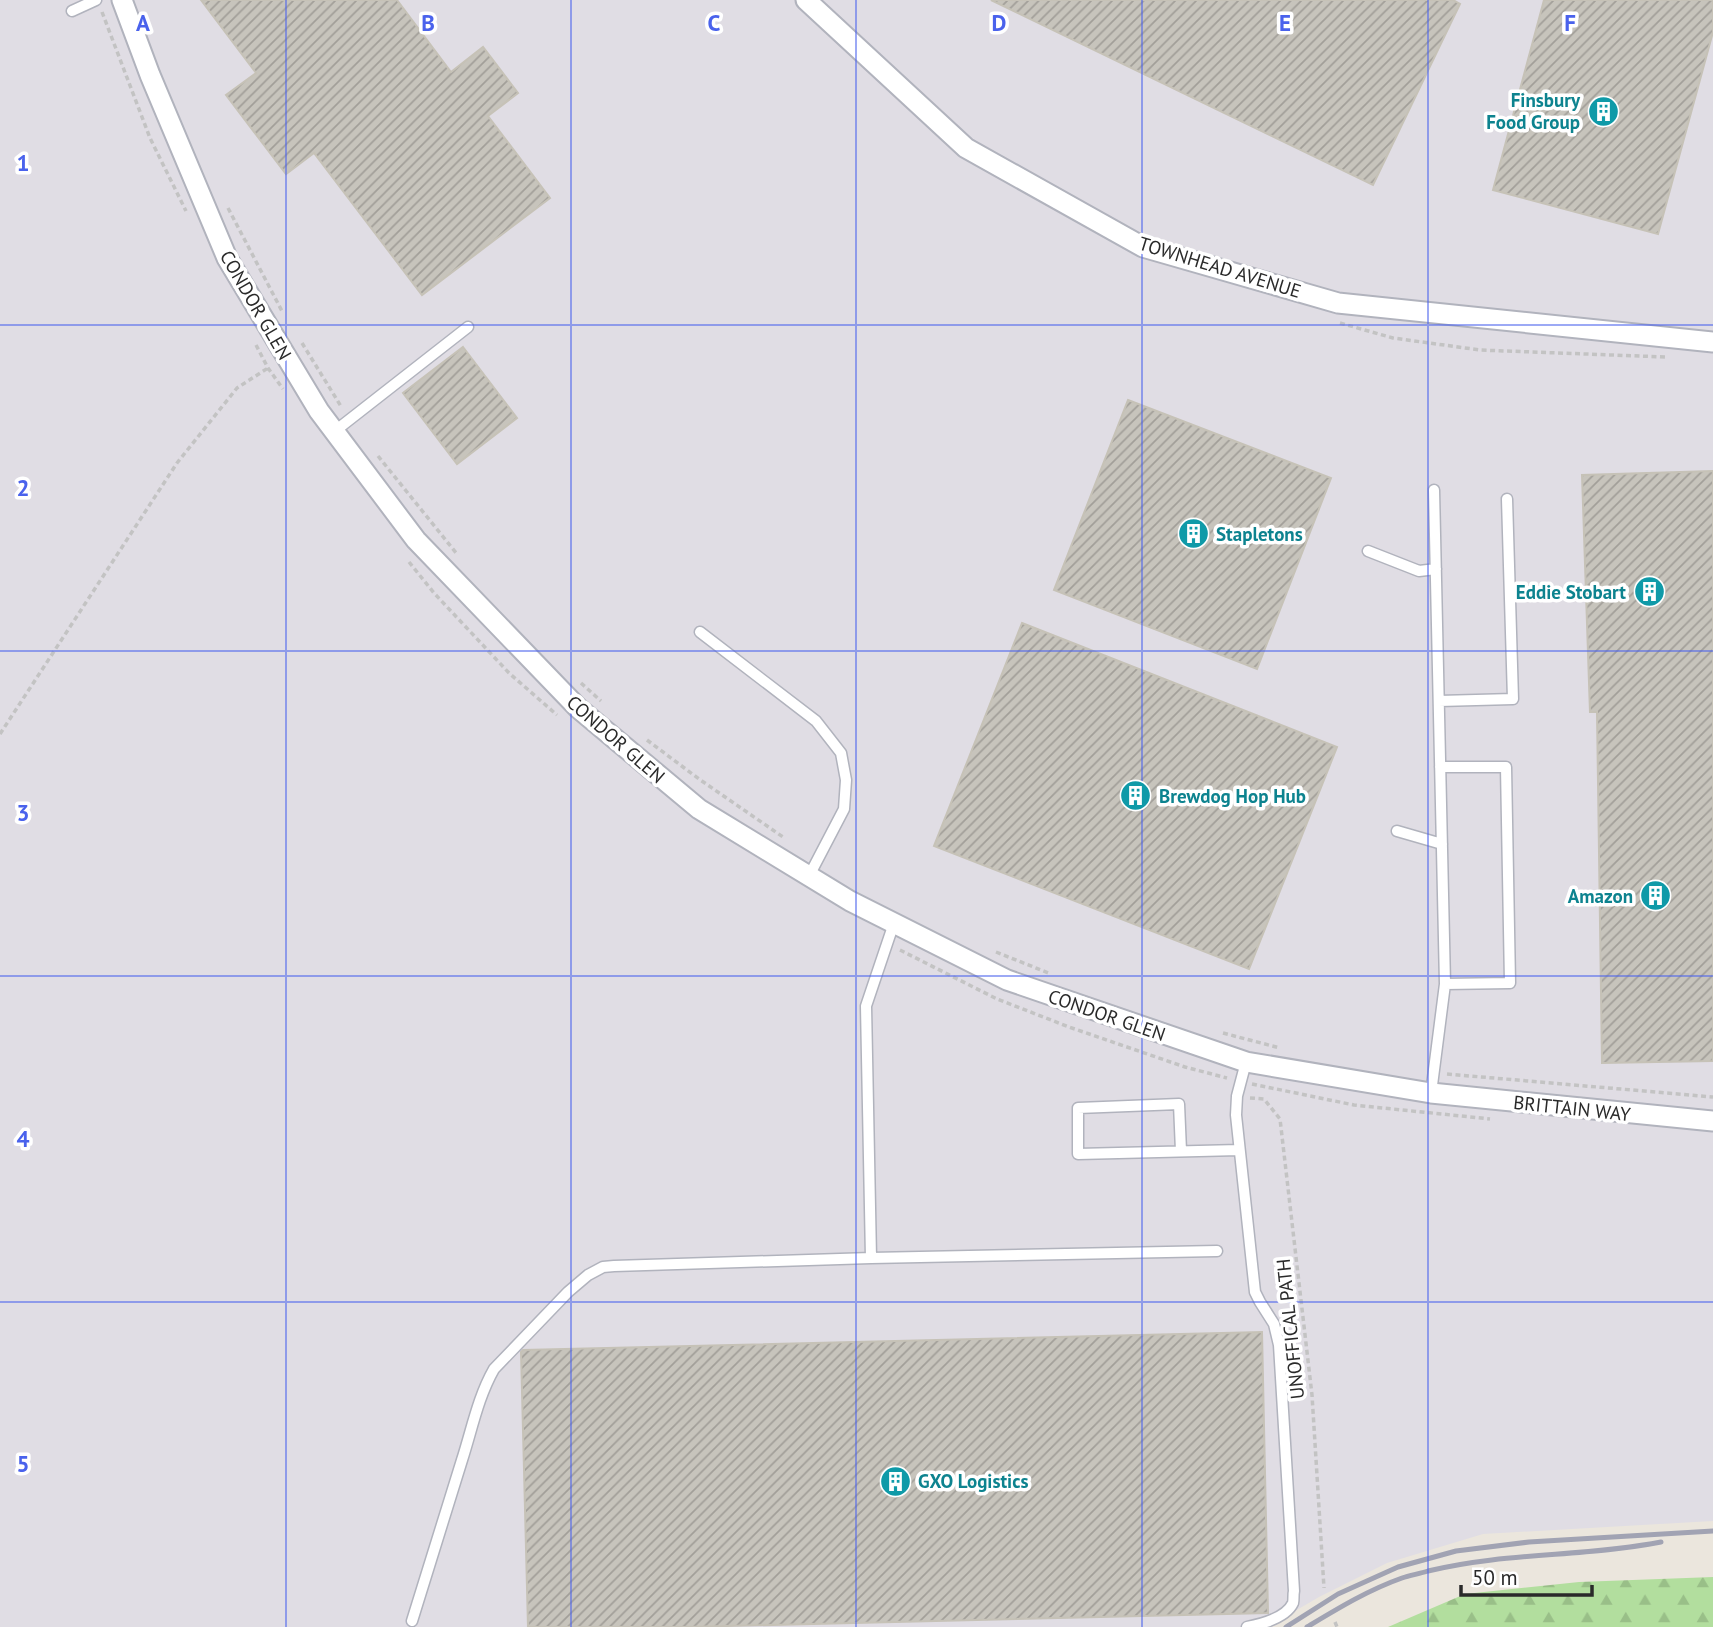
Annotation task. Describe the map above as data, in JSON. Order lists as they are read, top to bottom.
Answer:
{
  "streets": {
    "street": ["TOWNHEAD AVENUE", "CONDOR GLEN", "BRITTAIN WAY"],
    "path": ["UNOFFICAL PATH"]
  },
  "crossings": [
    ["CONDOR GLEN", "BRITTAIN WAY"]
  ],
  "places": {
    "building": [
      "Finsbury Food Group",
      "Stapletons",
      "Eddie Stobart",
      "Brewdog Hop Hub",
      "Amazon",
      "GXO Logistics"
    ]
  },
  "scale_bar": "50 m",
  "grid": {
    "columns": [
      "A",
      "B",
      "C",
      "D",
      "E",
      "F"
    ],
    "rows": [
      "1",
      "2",
      "3",
      "4",
      "5"
    ]
  }
}
